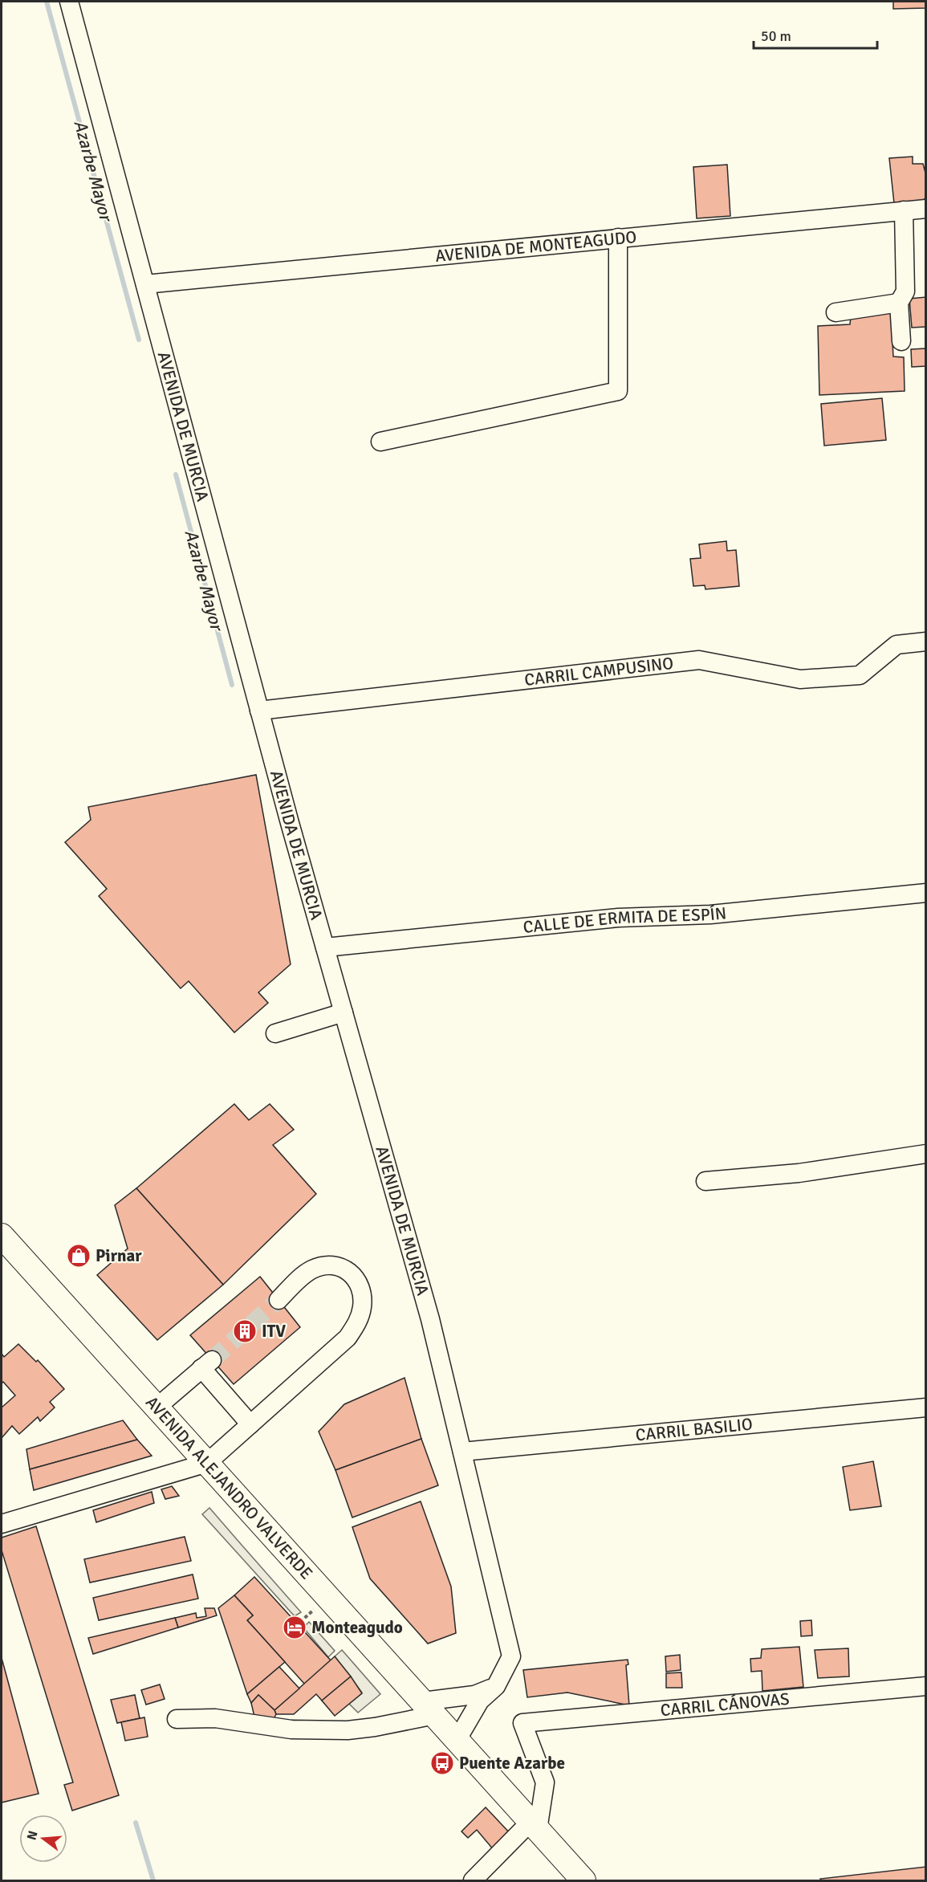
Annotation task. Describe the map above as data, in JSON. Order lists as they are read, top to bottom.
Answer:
{
  "streets": {
    "main road": ["AVENIDA ALEJANDRO VALVERDE"],
    "street": [
      "AVENIDA DE MONTEAGUDO",
      "AVENIDA DE MURCIA",
      "CARRIL CAMPUSINO",
      "CALLE DE ERMITA DE ESPÍN",
      "CARRIL BASILIO",
      "CARRIL CÁNOVAS"
    ]
  },
  "crossings": [
    ["AVENIDA DE MONTEAGUDO", "AVENIDA DE MURCIA"],
    ["AVENIDA DE MURCIA", "CARRIL CAMPUSINO"],
    ["AVENIDA DE MURCIA", "CALLE DE ERMITA DE ESPÍN"],
    ["AVENIDA DE MURCIA", "CARRIL BASILIO"],
    ["AVENIDA DE MURCIA", "AVENIDA ALEJANDRO VALVERDE"],
    ["AVENIDA ALEJANDRO VALVERDE", "CARRIL CÁNOVAS"]
  ],
  "water": ["Azarbe Mayor"],
  "places": {
    "shop": ["Pirnar"],
    "building": ["ITV"],
    "hotel": ["Monteagudo"],
    "bus stop": ["Puente Azarbe"]
  },
  "scale_bar": "50 m",
  "north": "left"
}
